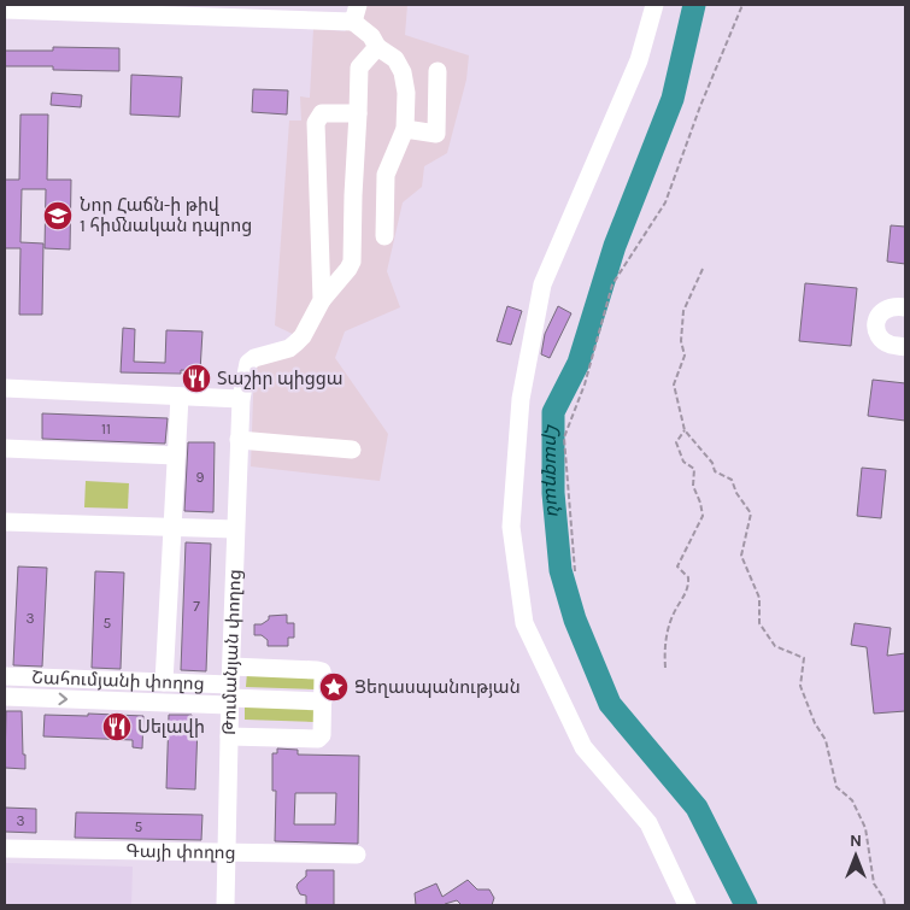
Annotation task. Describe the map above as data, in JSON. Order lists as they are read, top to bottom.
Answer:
{
  "streets": {
    "street": ["Թումանյան փողոց", "Շահումյանի փողոց", "Գայի փողոց"]
  },
  "crossings": [
    ["Թումանյան փողոց", "Շահումյանի փողոց"],
    ["Թումանյան փողոց", "Գայի փողոց"]
  ],
  "water": ["Հրազդան"],
  "places": {
    "school or university": ["Նոր Հաճն-ի թիվ 1 հիմնական դպրոց"],
    "restaurant": ["Տաշիր պիցցա", "Սելավի"],
    "place": ["Ցեղասպանության"]
  },
  "house_numbers": [
    "11",
    "9",
    "7",
    "3",
    "5",
    "3",
    "5"
  ],
  "north": "top"
}
